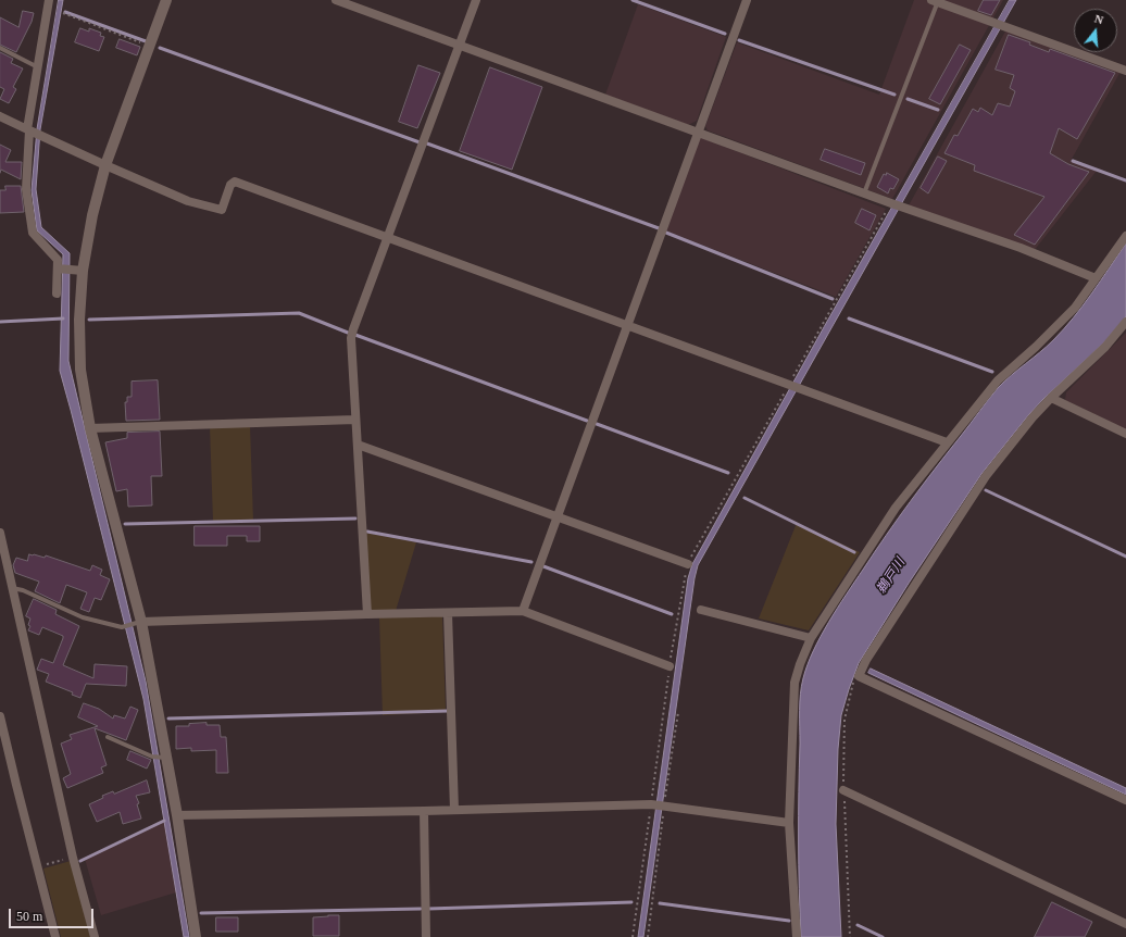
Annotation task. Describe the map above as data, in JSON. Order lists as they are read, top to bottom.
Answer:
{
  "water": ["鵜戸川"],
  "scale_bar": "50 m",
  "north": "top"
}
